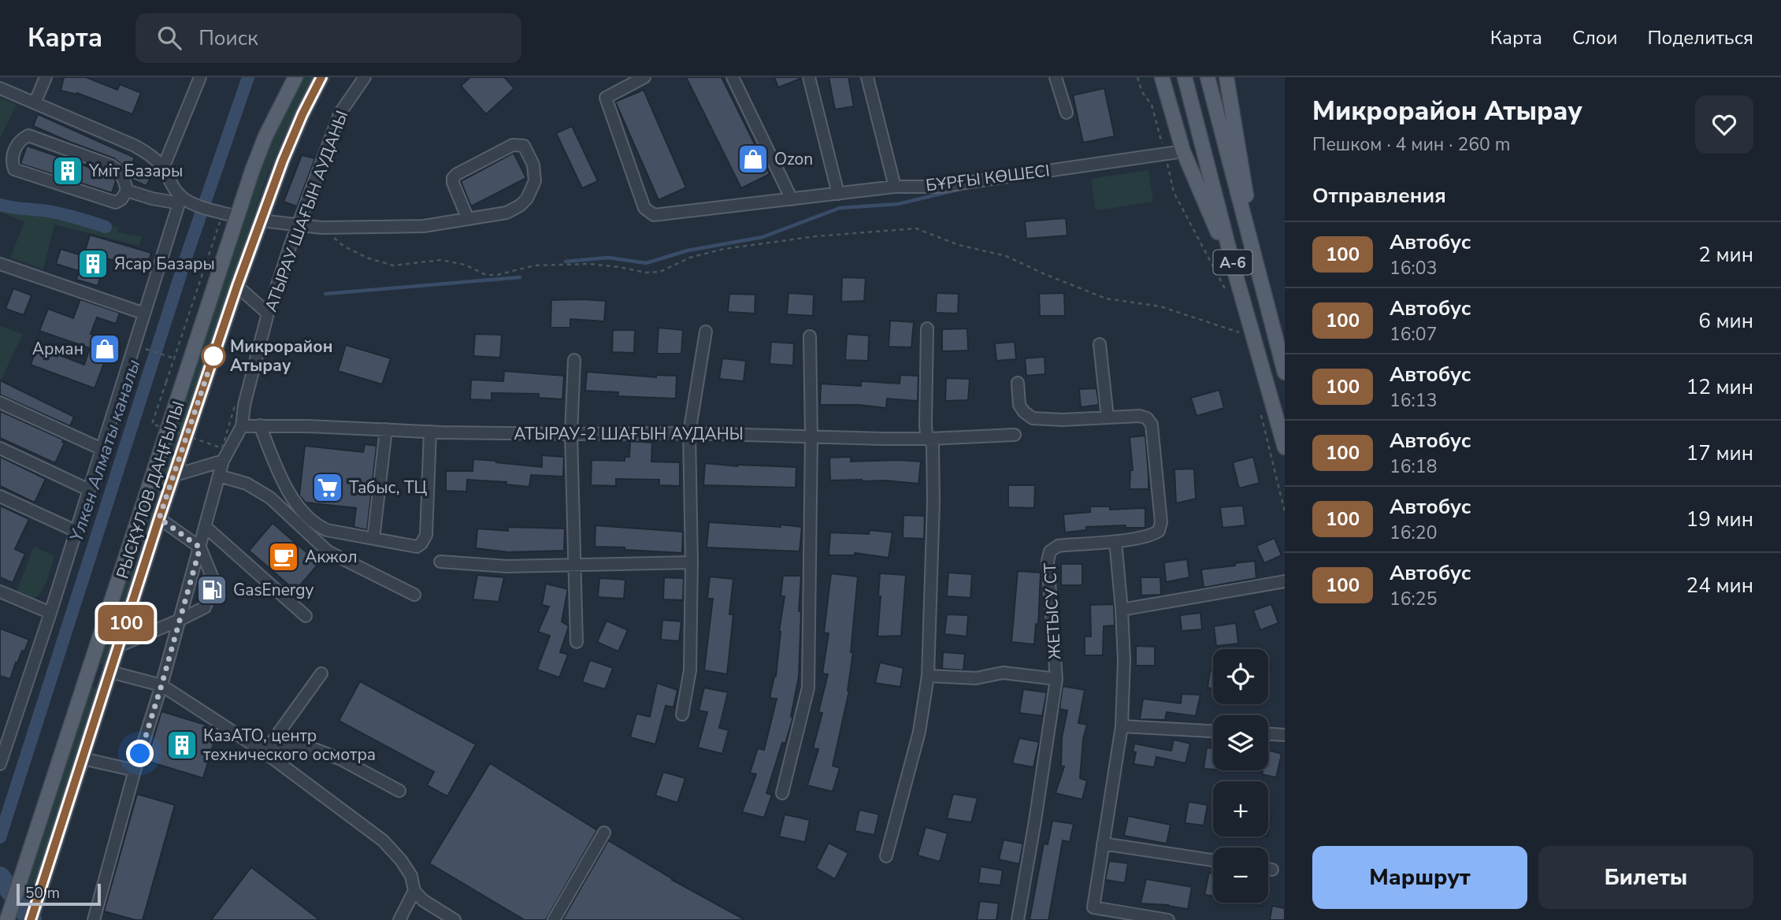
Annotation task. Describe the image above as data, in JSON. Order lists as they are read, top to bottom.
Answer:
{
  "streets": {
    "main road": ["A-6", "РЫСҚҰЛОВ ДАҢҒЫЛЫ"],
    "street": [
      "БҰРҒЫ КӨШЕСІ",
      "АТЫРАУ ШАҒЫН АУДАНЫ",
      "АТЫРАУ-2 ШАҒЫН АУДАНЫ",
      "ЖЕТЫСУ СТ"
    ]
  },
  "crossings": [
    ["АТЫРАУ ШАҒЫН АУДАНЫ", "АТЫРАУ-2 ШАҒЫН АУДАНЫ"]
  ],
  "water": ["Үлкен Алматы каналы"],
  "places": {
    "shop": ["Ozon", "Арман"],
    "building": ["Үміт Базары", "Ясар Базары", "КазАТО, центр технического осмотра"],
    "other": ["Микрорайон Атырау"],
    "supermarket": ["Табыс, ТЦ"],
    "cafe": ["Акжол"],
    "fuel station": ["GasEnergy"]
  },
  "lines": ["bus line 100"],
  "scale_bar": "50 m",
  "page": {
    "header": "Карта",
    "search": "Поиск",
    "nav": ["Карта", "Слои", "Поделиться"],
    "on_map": "100",
    "heading": [
      ["Микрорайон Атырау", "Пешком · 4 мин · 260 m"],
      "Отправления"
    ],
    "list": [
      {
        "mark": "100",
        "name": "Автобус",
        "note": "16:03",
        "value": "2 мин"
      },
      {
        "mark": "100",
        "name": "Автобус",
        "note": "16:07",
        "value": "6 мин"
      },
      {
        "mark": "100",
        "name": "Автобус",
        "note": "16:13",
        "value": "12 мин"
      },
      {
        "mark": "100",
        "name": "Автобус",
        "note": "16:18",
        "value": "17 мин"
      },
      {
        "mark": "100",
        "name": "Автобус",
        "note": "16:20",
        "value": "19 мин"
      },
      {
        "mark": "100",
        "name": "Автобус",
        "note": "16:25",
        "value": "24 мин"
      }
    ],
    "map_buttons": ["+", "−"],
    "buttons": ["Маршрут", "Билеты"],
    "scale": "50 m"
  }
}
